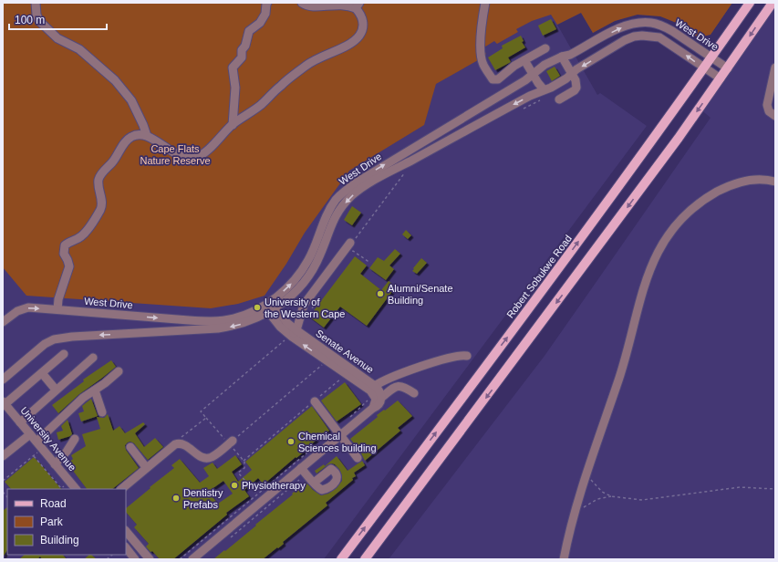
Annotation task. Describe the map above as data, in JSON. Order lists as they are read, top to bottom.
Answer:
{
  "streets": {
    "main road": ["Robert Sobukwe Road"],
    "lane": ["West Drive", "Senate Avenue", "University Avenue"]
  },
  "crossings": [
    ["West Drive", "Robert Sobukwe Road"],
    ["West Drive", "Senate Avenue"]
  ],
  "parks": ["Cape Flats Nature Reserve"],
  "places": [
    "Alumni/Senate Building",
    "University of the Western Cape",
    "Chemical Sciences building",
    "Physiotherapy",
    "Dentistry Prefabs"
  ],
  "legend": ["Road", "Park", "Building"],
  "scale_bar": "100 m"
}
